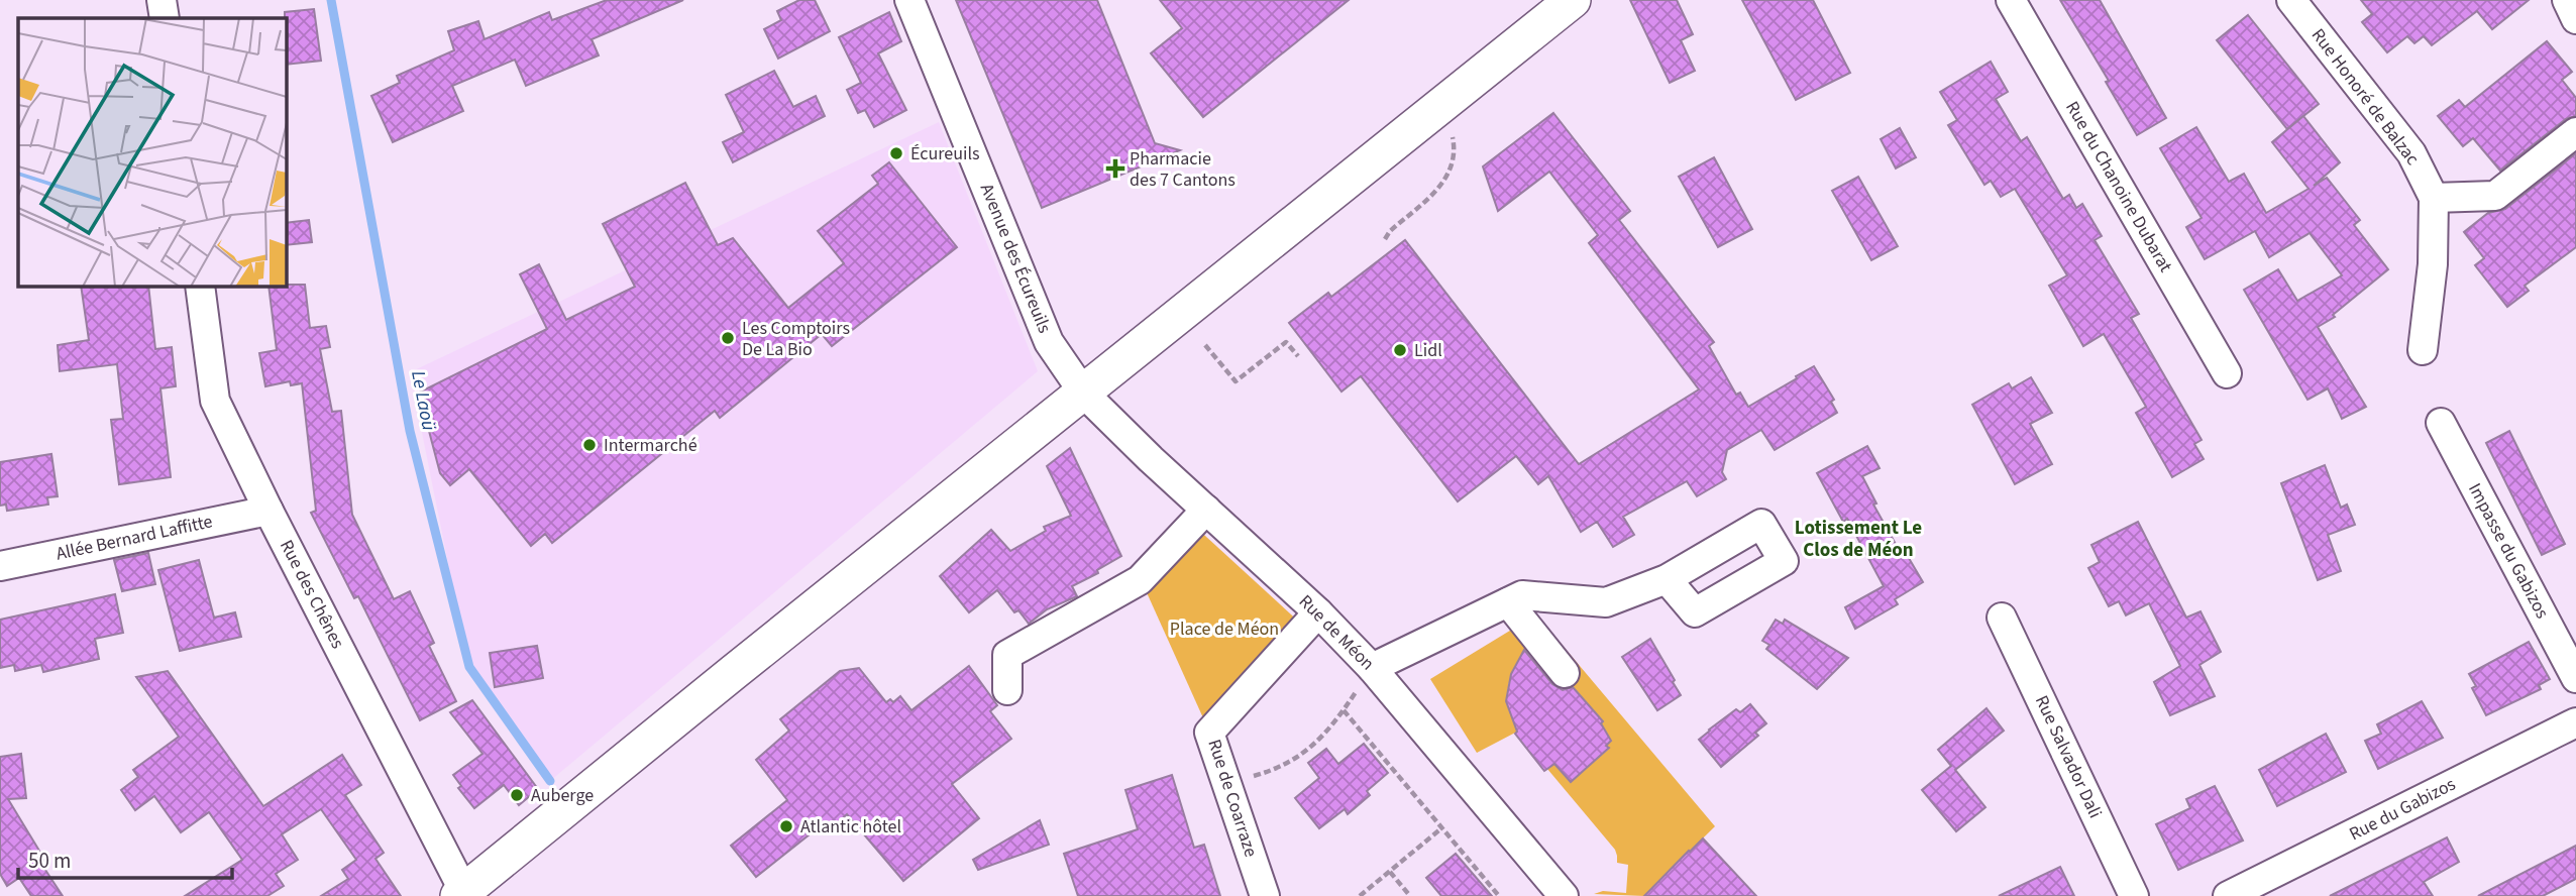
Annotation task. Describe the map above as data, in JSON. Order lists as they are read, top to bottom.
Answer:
{
  "streets": {
    "street": [
      "Rue Honoré de Balzac",
      "Rue du Chanoine Dubarat",
      "Avenue des Écureuils",
      "Allée Bernard Laffitte",
      "Impasse du Gabizos",
      "Rue des Chênes",
      "Rue de Méon",
      "Rue Salvador Dali",
      "Rue de Coarraze",
      "Rue du Gabizos"
    ]
  },
  "crossings": [
    ["Avenue des Écureuils", "Rue de Méon"],
    ["Allée Bernard Laffitte", "Rue des Chênes"],
    ["Rue de Méon", "Rue de Coarraze"]
  ],
  "districts": ["Lotissement Le Clos de Méon"],
  "water": ["Le Laoü"],
  "parks": ["Place de Méon"],
  "places": {
    "other": [
      "Écureuils",
      "Les Comptoirs De La Bio",
      "Lidl",
      "Intermarché",
      "Auberge",
      "Atlantic hôtel"
    ],
    "health": ["Pharmacie des 7 Cantons"]
  },
  "scale_bar": "50 m"
}
